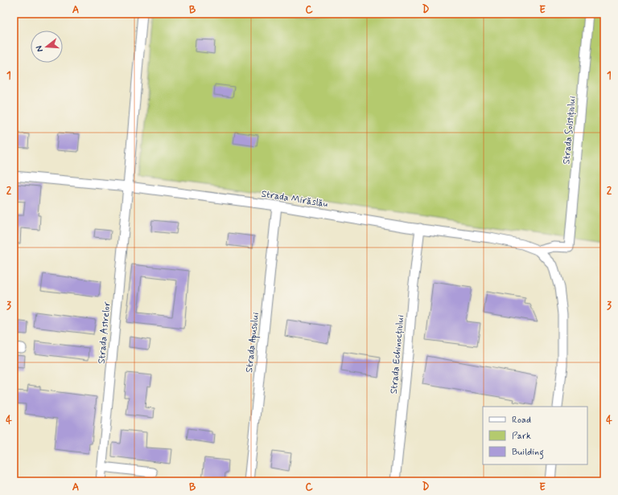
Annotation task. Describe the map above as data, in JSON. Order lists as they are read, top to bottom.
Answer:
{
  "streets": {
    "street": [
      "Strada Solstițiului",
      "Strada Mirăslău",
      "Strada Astrelor",
      "Strada Apusului",
      "Strada Echinocțiului"
    ]
  },
  "crossings": [
    ["Strada Solstițiului", "Strada Mirăslău"],
    ["Strada Mirăslău", "Strada Astrelor"],
    ["Strada Mirăslău", "Strada Apusului"],
    ["Strada Mirăslău", "Strada Echinocțiului"]
  ],
  "legend": ["Road", "Park", "Building"],
  "north": "left",
  "grid": {
    "columns": [
      "A",
      "B",
      "C",
      "D",
      "E"
    ],
    "rows": [
      "1",
      "2",
      "3",
      "4"
    ]
  }
}
